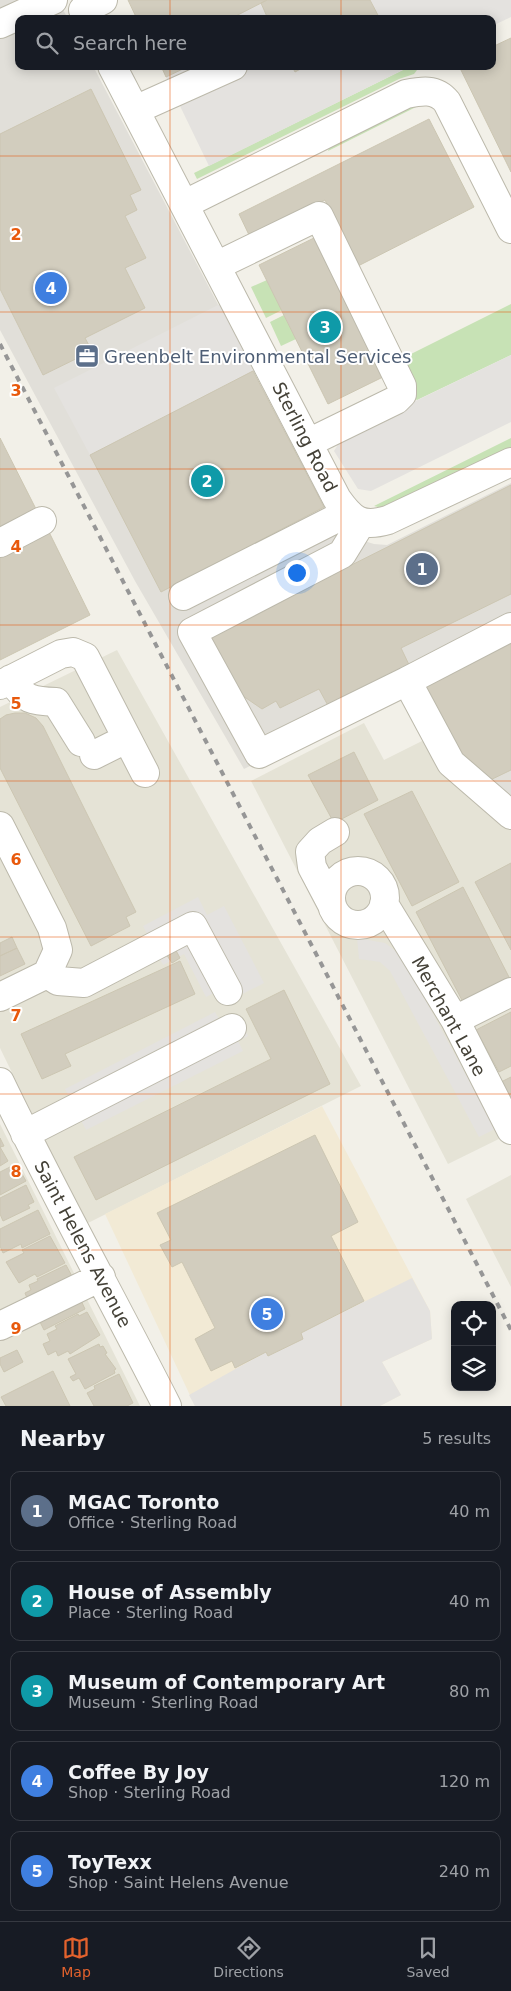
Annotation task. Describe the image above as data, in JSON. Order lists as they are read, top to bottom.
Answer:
{
  "streets": {
    "street": ["Sterling Road", "Merchant Lane", "Saint Helens Avenue"]
  },
  "places": {
    "office": ["Greenbelt Environmental Services"]
  },
  "page": {
    "search": "Search here",
    "pins": [
      "4",
      "3",
      "2",
      "1",
      "5"
    ],
    "heading": ["Nearby", "5 results"],
    "list": [
      {
        "mark": "1",
        "name": "MGAC Toronto",
        "note": "Office · Sterling Road",
        "value": "40 m"
      },
      {
        "mark": "2",
        "name": "House of Assembly",
        "note": "Place · Sterling Road",
        "value": "40 m"
      },
      {
        "mark": "3",
        "name": "Museum of Contemporary Art",
        "note": "Museum · Sterling Road",
        "value": "80 m"
      },
      {
        "mark": "4",
        "name": "Coffee By Joy",
        "note": "Shop · Sterling Road",
        "value": "120 m"
      },
      {
        "mark": "5",
        "name": "ToyTexx",
        "note": "Shop · Saint Helens Avenue",
        "value": "240 m"
      }
    ],
    "nav": ["Map", "Directions", "Saved"]
  },
  "grid": {
    "rows": [
      "2",
      "3",
      "4",
      "5",
      "6",
      "7",
      "8",
      "9"
    ]
  }
}
